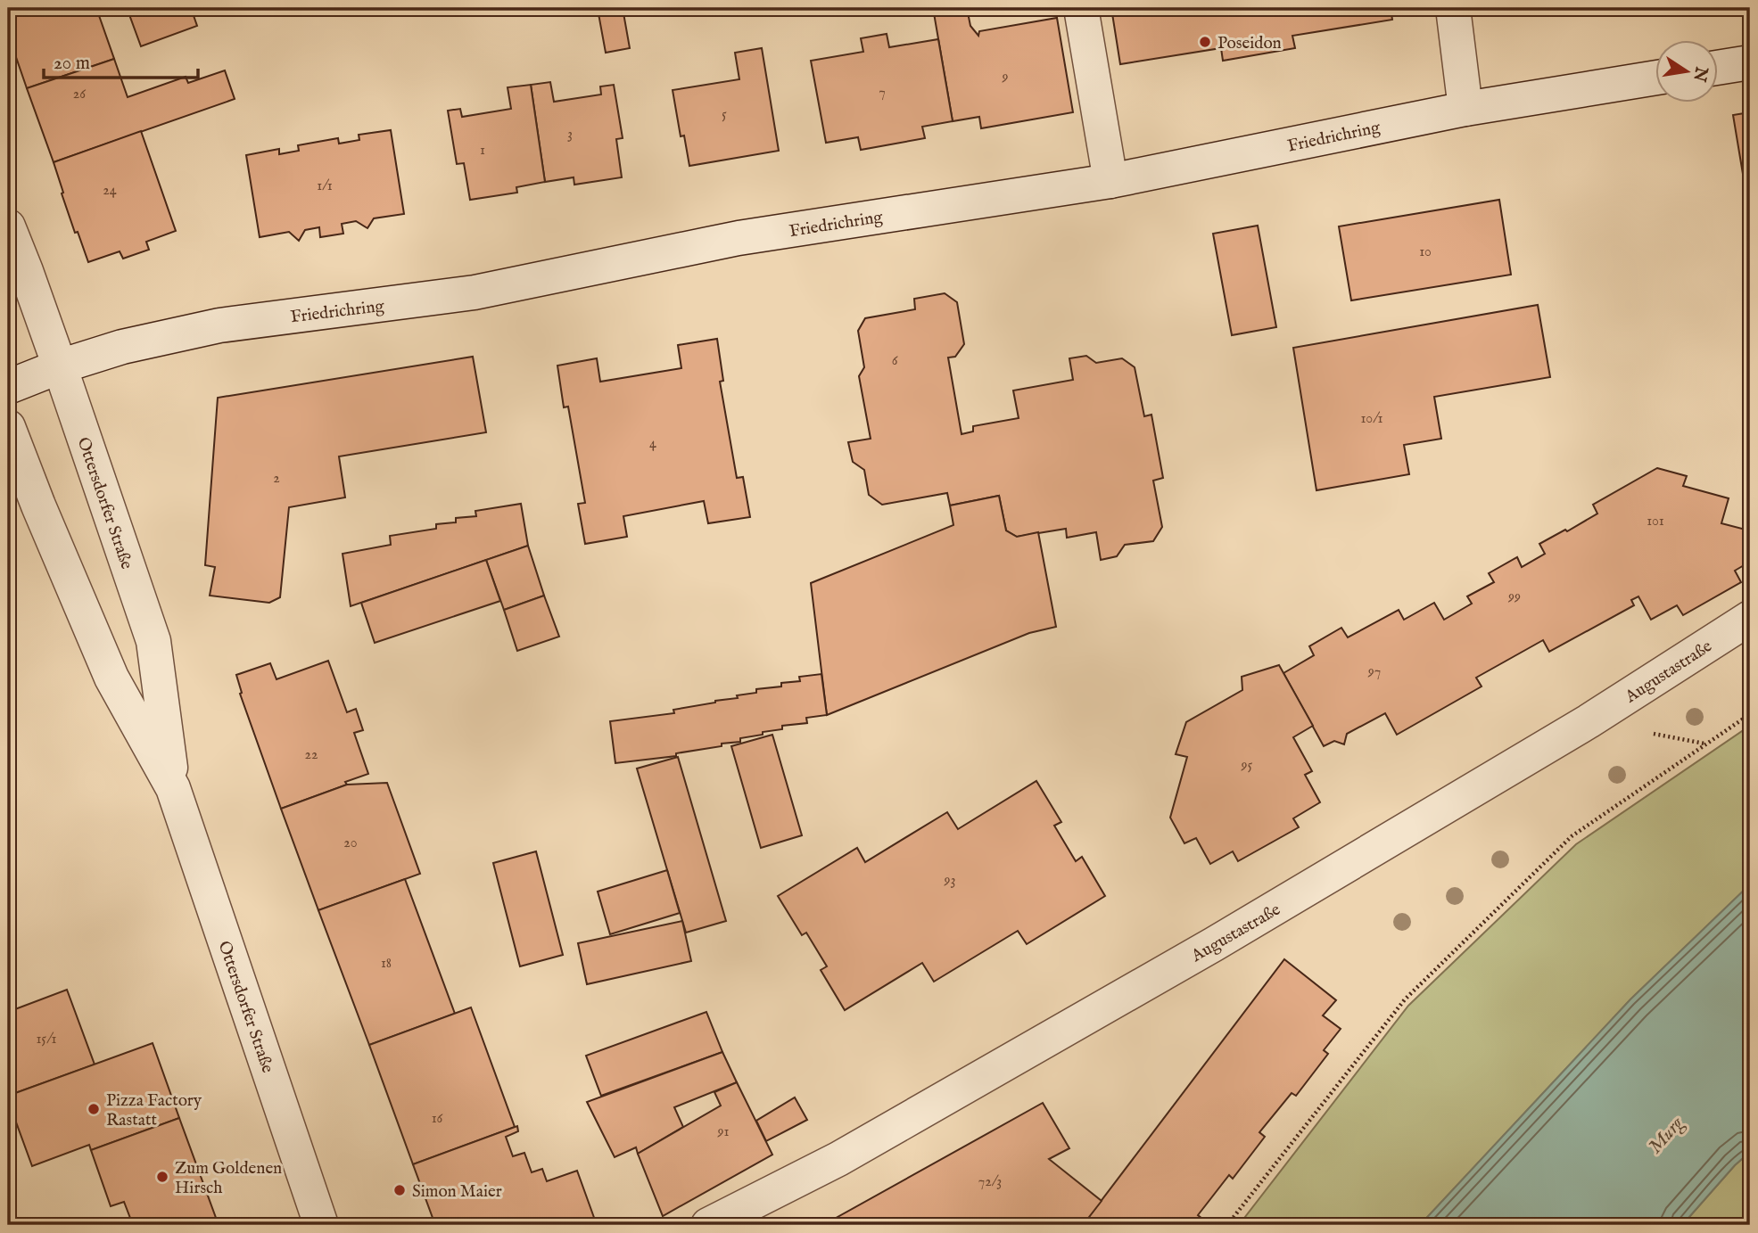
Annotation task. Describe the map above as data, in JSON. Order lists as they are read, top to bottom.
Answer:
{
  "streets": {
    "street": ["Friedrichring", "Ottersdorfer Straße", "Augustastraße"]
  },
  "crossings": [
    ["Friedrichring", "Ottersdorfer Straße"]
  ],
  "water": ["Murg"],
  "places": [
    "Poseidon",
    "Pizza Factory Rastatt",
    "Zum Goldenen Hirsch",
    "Simon Maier"
  ],
  "house_numbers": [
    "9",
    "7",
    "26",
    "5",
    "3",
    "1",
    "1/1",
    "24",
    "10",
    "6",
    "10/1",
    "4",
    "2",
    "101",
    "99",
    "97",
    "22",
    "95",
    "20",
    "93",
    "18",
    "15/1",
    "16",
    "91",
    "72/3"
  ],
  "scale_bar": "20 m",
  "north": "right"
}
